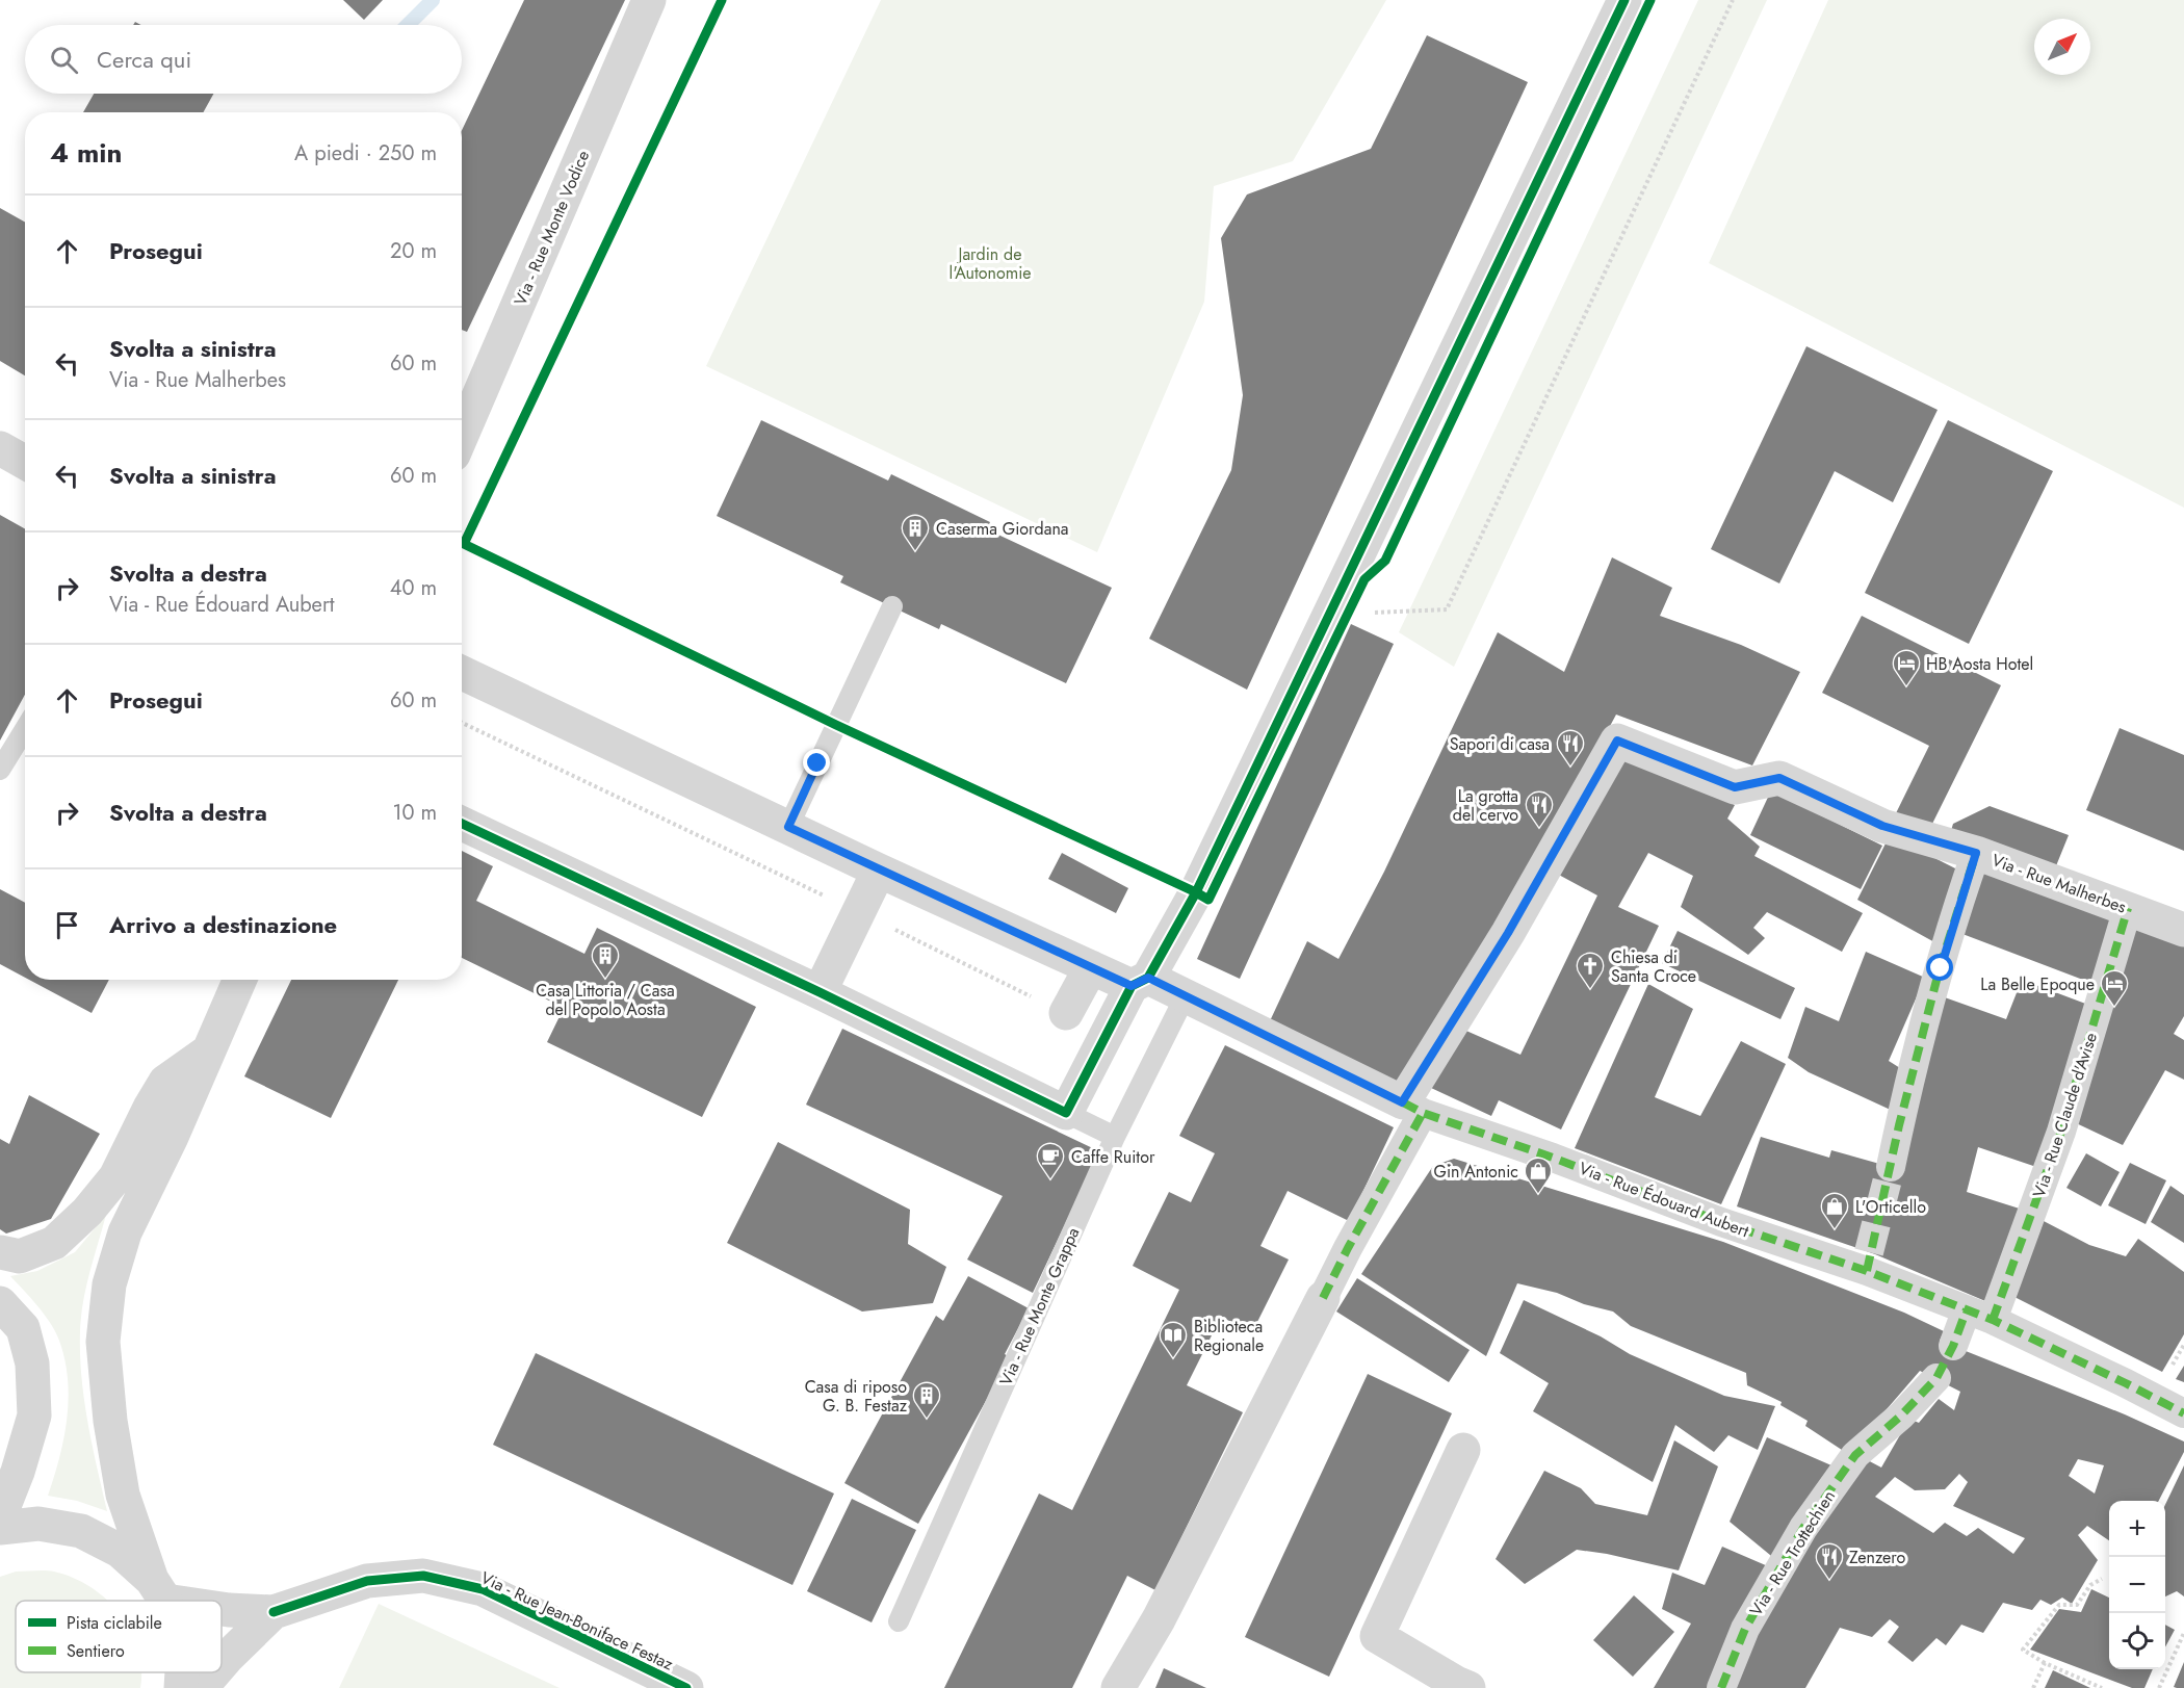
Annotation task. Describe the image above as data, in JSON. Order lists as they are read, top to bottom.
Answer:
{
  "streets": {
    "street": [
      "Via - Rue Monte Vodice",
      "Via - Rue Malherbes",
      "Via - Rue Claude d'Avise",
      "Via - Rue Édouard Aubert",
      "Via - Rue Trottechien",
      "Via - Rue Jean-Boniface Festaz"
    ],
    "lane": ["Via - Rue Monte Grappa"]
  },
  "crossings": [
    ["Via - Rue Malherbes", "Via - Rue Claude d'Avise"],
    ["Via - Rue Malherbes", "Via - Rue Édouard Aubert"],
    ["Via - Rue Claude d'Avise", "Via - Rue Édouard Aubert"],
    ["Via - Rue Édouard Aubert", "Via - Rue Monte Grappa"]
  ],
  "parks": ["Jardin de l'Autonomie"],
  "places": {
    "building": ["Caserma Giordana", "Casa Littoria / Casa del Popolo Aosta", "Casa di riposo G. B. Festaz"],
    "hotel": ["HB Aosta Hotel", "La Belle Epoque"],
    "restaurant": ["Sapori di casa", "La grotta del cervo", "Zenzero"],
    "church": ["Chiesa di Santa Croce"],
    "cafe": ["Caffe Ruitor"],
    "shop": ["Gin Antonic", "L'Orticello"],
    "library": ["Biblioteca Regionale"]
  },
  "legend": ["Pista ciclabile", "Sentiero"],
  "north": "top right",
  "page": {
    "search": "Cerca qui",
    "heading": ["4 min", "A piedi · 250 m"],
    "list": [
      ["Prosegui", "20 m"],
      ["Svolta a sinistra", "Via - Rue Malherbes", "60 m"],
      ["Svolta a sinistra", "60 m"],
      ["Svolta a destra", "Via - Rue Édouard Aubert", "40 m"],
      ["Prosegui", "60 m"],
      ["Svolta a destra", "10 m"],
      "Arrivo a destinazione"
    ],
    "map_buttons": ["+", "−"]
  }
}
